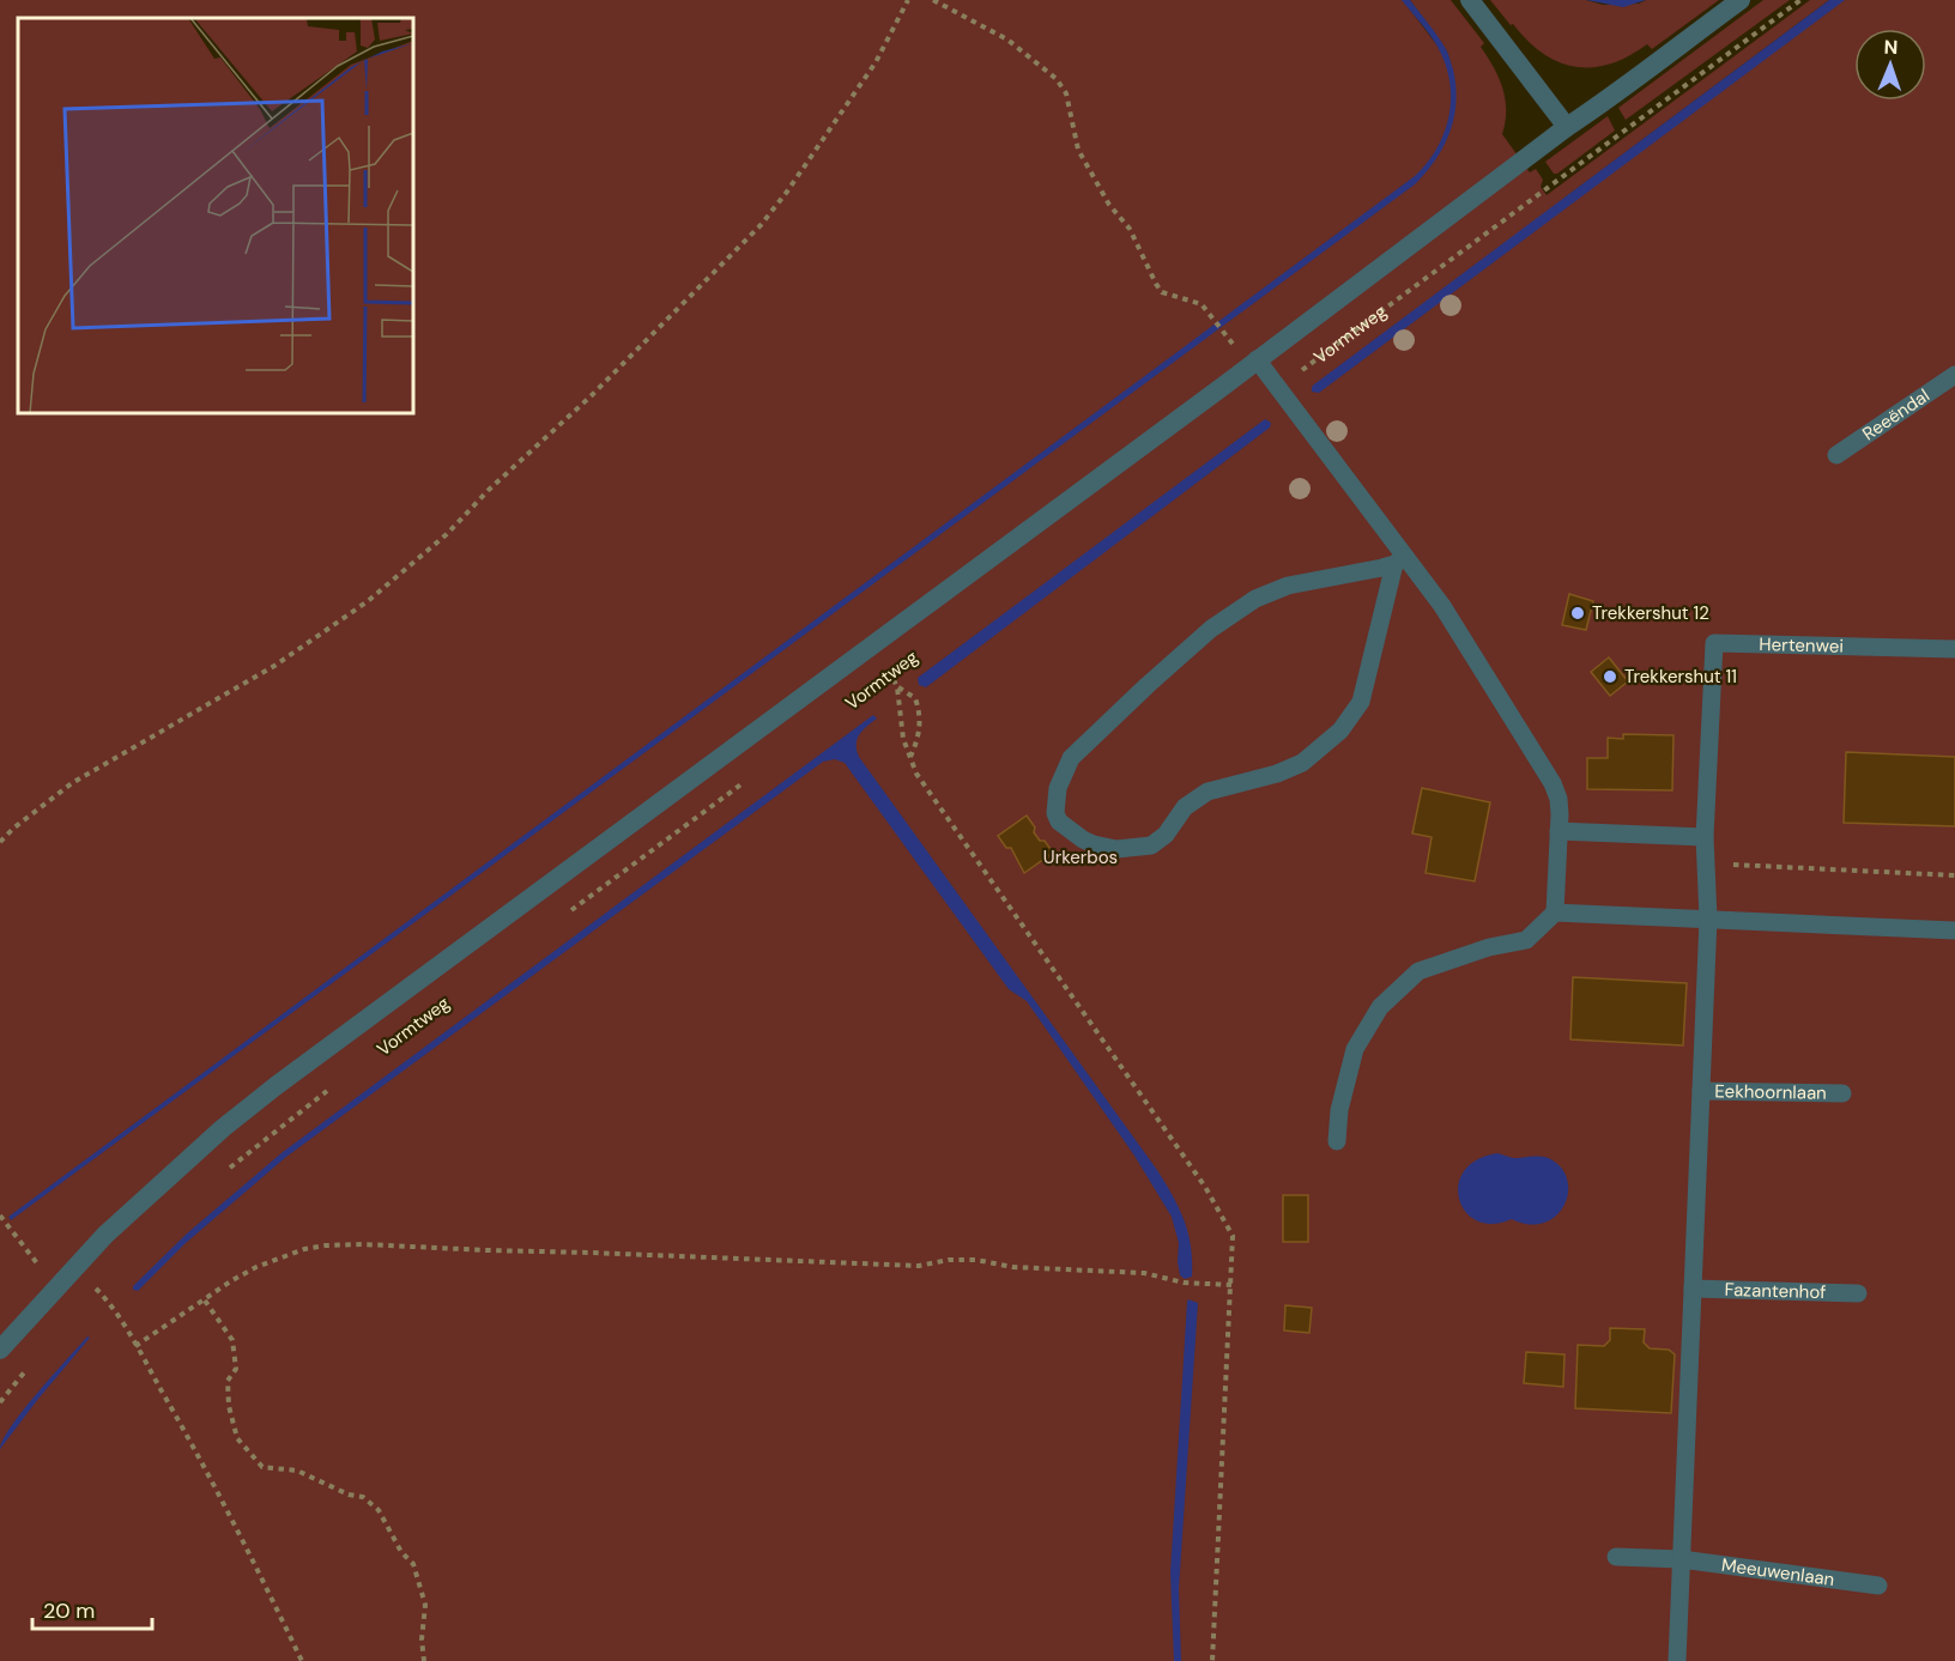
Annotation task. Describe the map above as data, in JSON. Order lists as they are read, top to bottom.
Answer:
{
  "streets": {
    "street": ["Vormtweg"],
    "lane": [
      "Reeëndal",
      "Hertenwei",
      "Eekhoornlaan",
      "Fazantenhof",
      "Meeuwenlaan"
    ]
  },
  "parks": ["Urkerbos"],
  "places": ["Trekkershut 12", "Trekkershut 11"],
  "scale_bar": "20 m",
  "north": "top"
}
